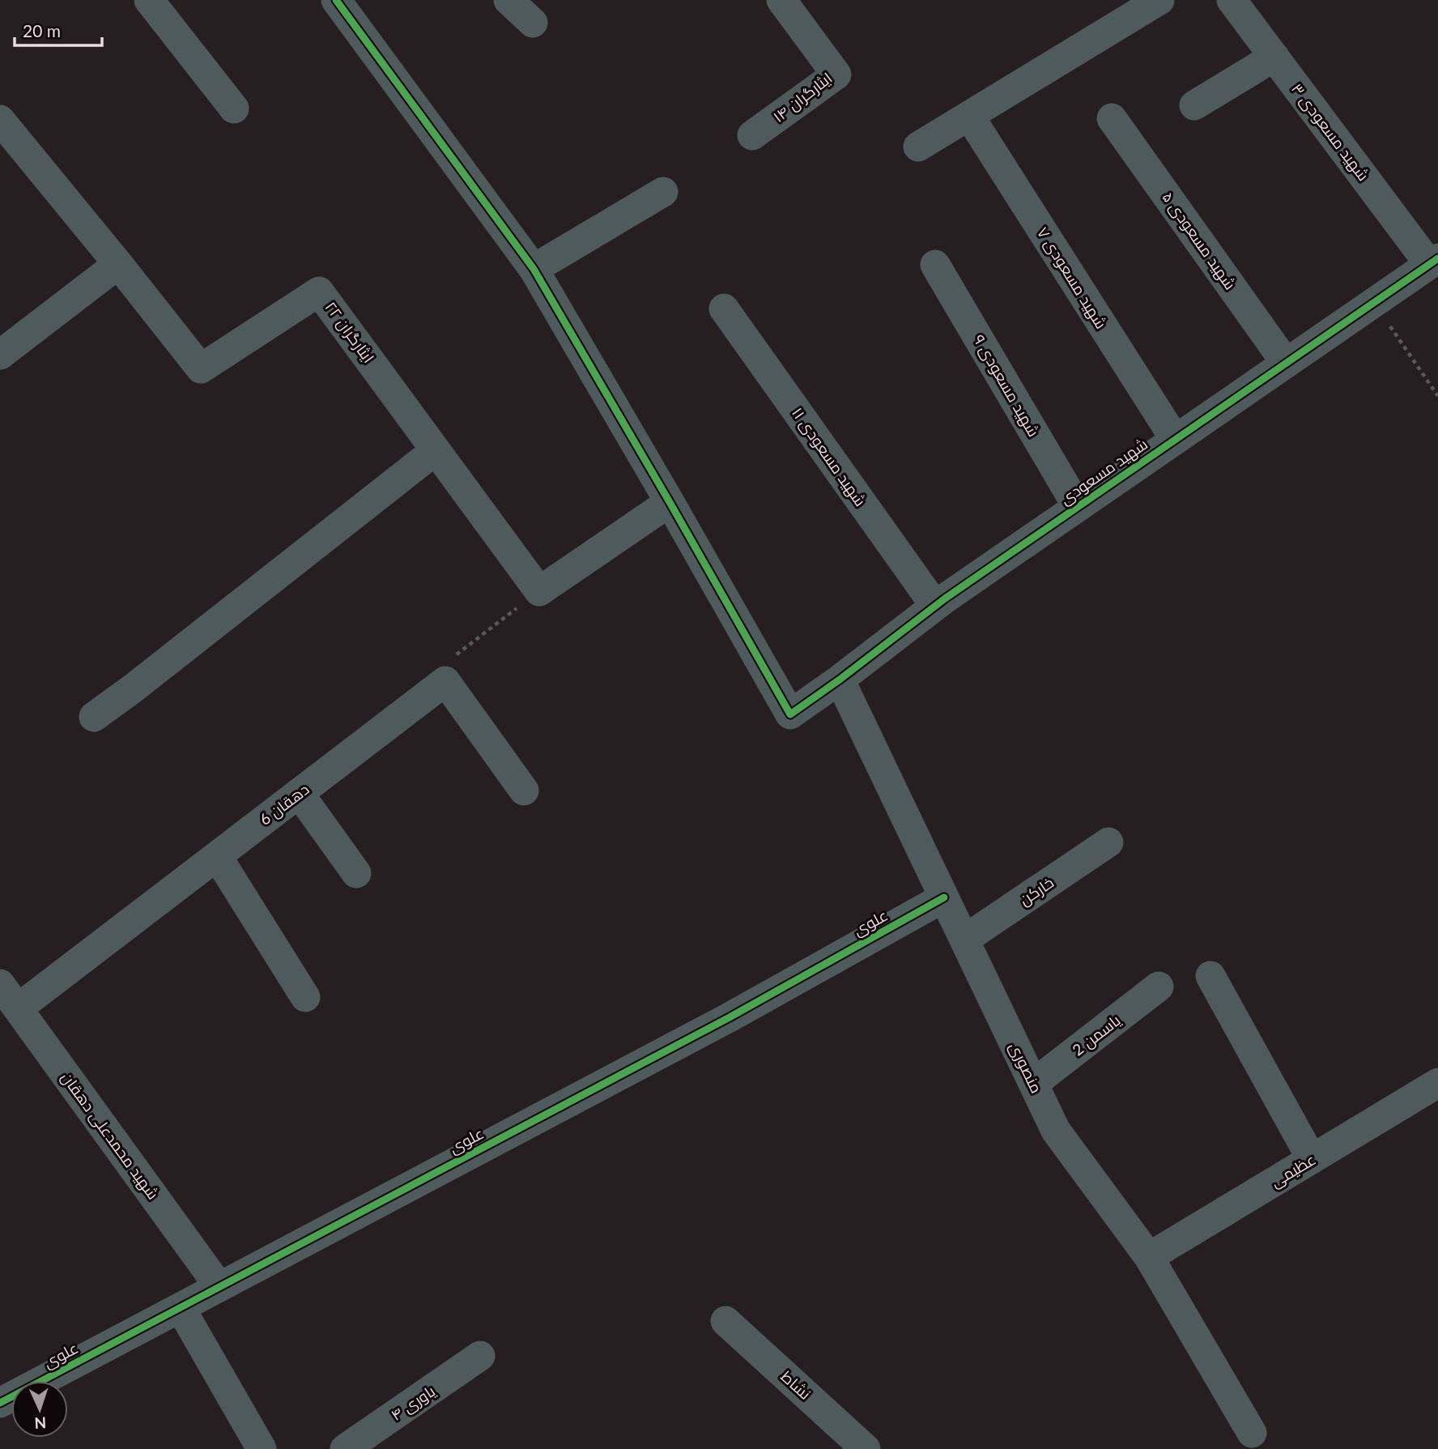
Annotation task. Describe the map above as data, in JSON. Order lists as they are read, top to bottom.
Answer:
{
  "streets": {
    "street": [
      "ایثارگران ۱۴",
      "شهید مسعودی ۳",
      "شهید مسعودی ۵",
      "شهید مسعودی ۷",
      "ایثارگران ۲۲",
      "شهید مسعودی ۹",
      "شهید مسعودی ۱۱",
      "شهید مسعودی",
      "دهقان 6",
      "خارکن",
      "علوی",
      "یاسمن 2",
      "منصوری",
      "شهید محمدعلی دهقان",
      "عظیمی",
      "نشاط",
      "یاوری ۴"
    ]
  },
  "crossings": [
    ["شهید مسعودی ۳", "شهید مسعودی"],
    ["شهید مسعودی ۵", "شهید مسعودی"],
    ["شهید مسعودی ۷", "شهید مسعودی"],
    ["شهید مسعودی ۹", "شهید مسعودی"],
    ["شهید مسعودی ۱۱", "شهید مسعودی"],
    ["شهید مسعودی", "منصوری"],
    ["دهقان 6", "شهید محمدعلی دهقان"],
    ["خارکن", "منصوری"],
    ["علوی", "منصوری"],
    ["علوی", "شهید محمدعلی دهقان"],
    ["یاسمن 2", "منصوری"],
    ["منصوری", "عظیمی"]
  ],
  "scale_bar": "20 m",
  "north": "bottom"
}
